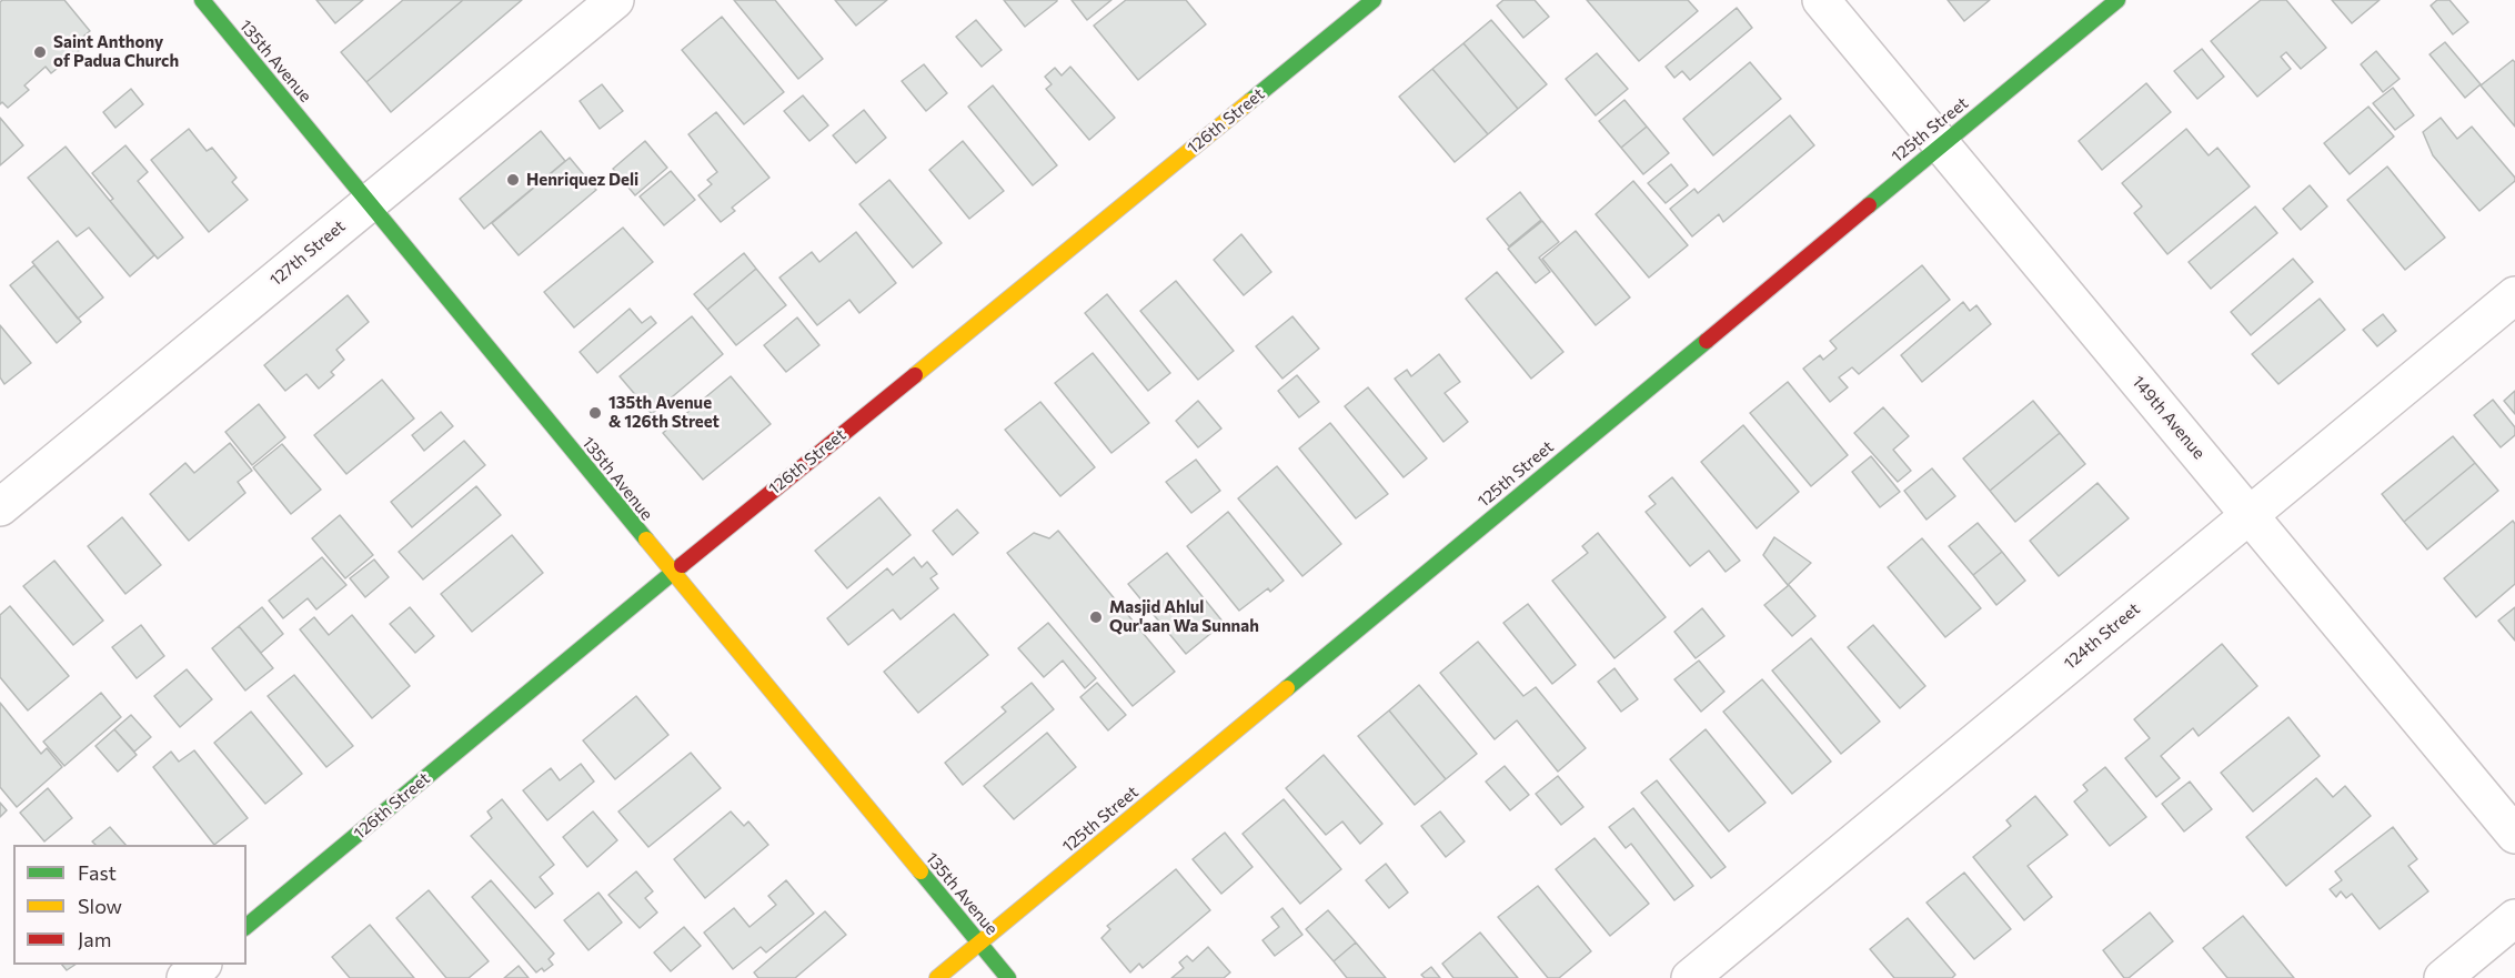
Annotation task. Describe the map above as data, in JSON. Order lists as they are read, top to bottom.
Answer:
{
  "streets": {
    "street": [
      "135th Avenue",
      "126th Street",
      "125th Street",
      "127th Street",
      "149th Avenue",
      "124th Street"
    ]
  },
  "crossings": [
    ["135th Avenue", "126th Street"],
    ["135th Avenue", "125th Street"],
    ["135th Avenue", "127th Street"],
    ["125th Street", "149th Avenue"],
    ["149th Avenue", "124th Street"]
  ],
  "places": [
    "Saint Anthony of Padua Church",
    "Henriquez Deli",
    "135th Avenue & 126th Street",
    "Masjid Ahlul Qur'aan Wa Sunnah"
  ],
  "legend": ["Fast", "Slow", "Jam"]
}
